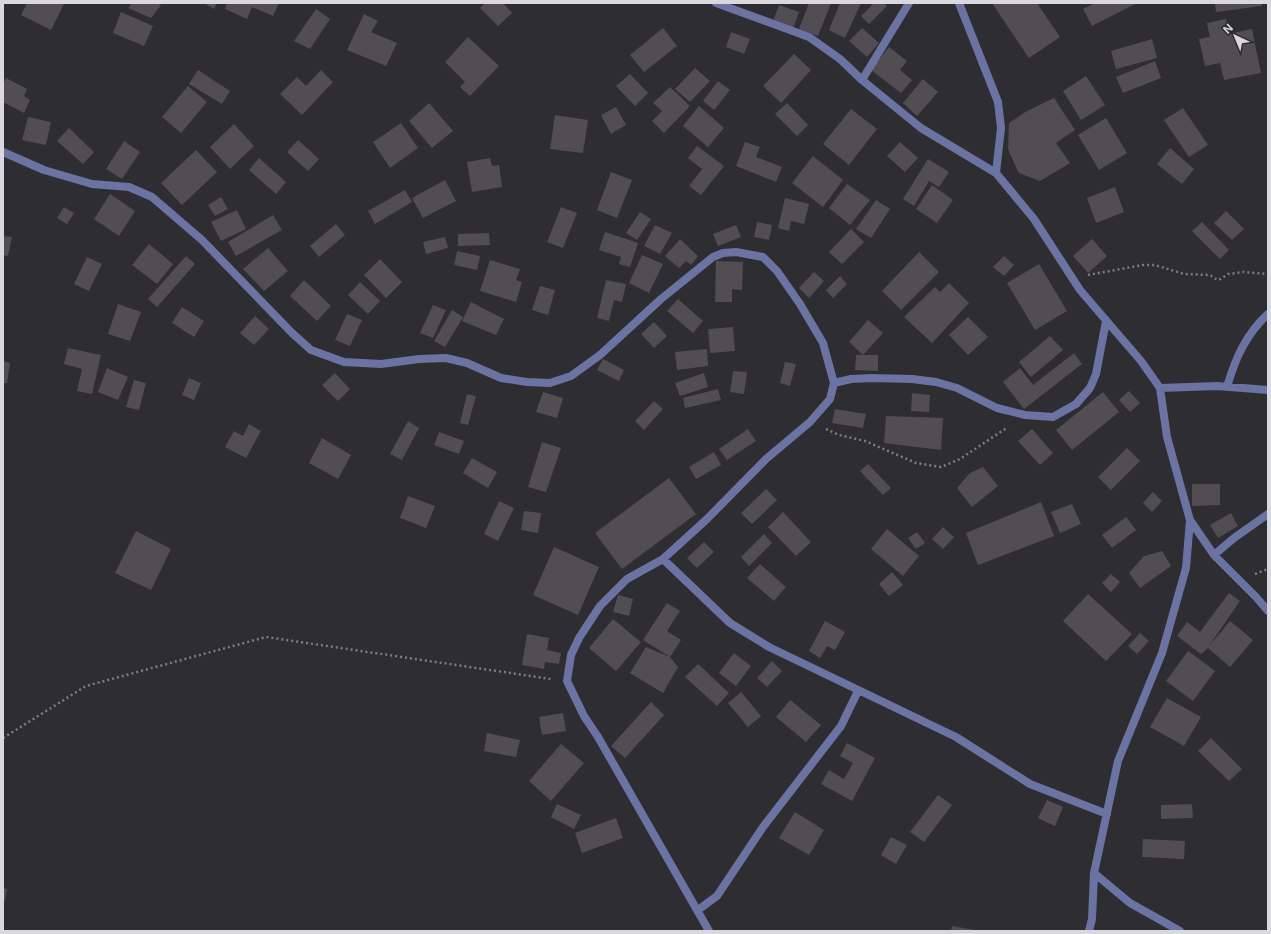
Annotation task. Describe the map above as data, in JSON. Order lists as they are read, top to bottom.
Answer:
{
  "north": "top left"
}
